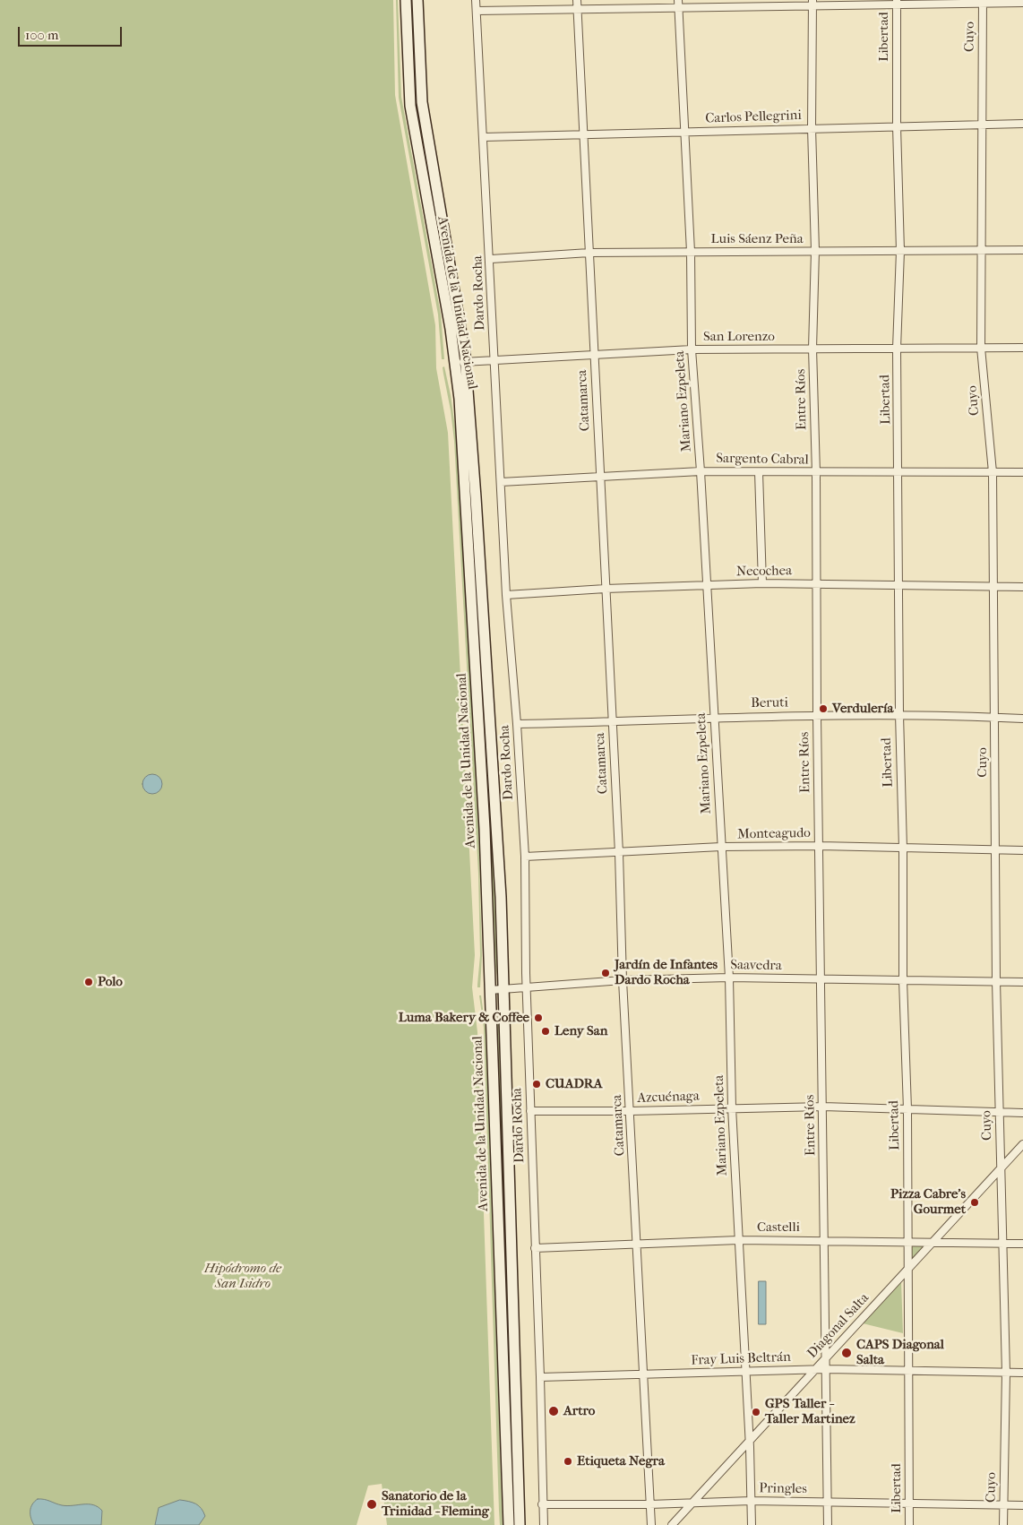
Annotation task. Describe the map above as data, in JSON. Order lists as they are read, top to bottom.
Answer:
{
  "streets": {
    "main road": ["Avenida de la Unidad Nacional"],
    "street": [
      "Libertad",
      "Cuyo",
      "Carlos Pellegrini",
      "Luis Sáenz Peña",
      "Dardo Rocha",
      "San Lorenzo",
      "Entre Ríos",
      "Catamarca",
      "Mariano Ezpeleta",
      "Sargento Cabral",
      "Necochea",
      "Beruti",
      "Monteagudo",
      "Saavedra",
      "Azcuénaga",
      "Castelli",
      "Diagonal Salta",
      "Fray Luis Beltrán",
      "Pringles"
    ]
  },
  "crossings": [
    ["Libertad", "Carlos Pellegrini"],
    ["Libertad", "Luis Sáenz Peña"],
    ["Libertad", "San Lorenzo"],
    ["Libertad", "Sargento Cabral"],
    ["Libertad", "Necochea"],
    ["Libertad", "Beruti"],
    ["Libertad", "Monteagudo"],
    ["Libertad", "Saavedra"],
    ["Libertad", "Azcuénaga"],
    ["Libertad", "Castelli"],
    ["Libertad", "Diagonal Salta"],
    ["Libertad", "Fray Luis Beltrán"],
    ["Libertad", "Pringles"],
    ["Cuyo", "Carlos Pellegrini"],
    ["Cuyo", "Luis Sáenz Peña"],
    ["Cuyo", "San Lorenzo"],
    ["Cuyo", "Sargento Cabral"],
    ["Cuyo", "Necochea"],
    ["Cuyo", "Beruti"],
    ["Cuyo", "Monteagudo"],
    ["Cuyo", "Saavedra"],
    ["Cuyo", "Azcuénaga"],
    ["Cuyo", "Castelli"],
    ["Cuyo", "Diagonal Salta"],
    ["Cuyo", "Fray Luis Beltrán"],
    ["Cuyo", "Pringles"],
    ["Carlos Pellegrini", "Dardo Rocha"],
    ["Carlos Pellegrini", "Entre Ríos"],
    ["Carlos Pellegrini", "Catamarca"],
    ["Carlos Pellegrini", "Mariano Ezpeleta"],
    ["Luis Sáenz Peña", "Dardo Rocha"],
    ["Luis Sáenz Peña", "Entre Ríos"],
    ["Luis Sáenz Peña", "Catamarca"],
    ["Luis Sáenz Peña", "Mariano Ezpeleta"],
    ["Dardo Rocha", "San Lorenzo"],
    ["Dardo Rocha", "Sargento Cabral"],
    ["Dardo Rocha", "Necochea"],
    ["Dardo Rocha", "Beruti"],
    ["Dardo Rocha", "Monteagudo"],
    ["Dardo Rocha", "Saavedra"],
    ["Dardo Rocha", "Azcuénaga"],
    ["Dardo Rocha", "Castelli"],
    ["Dardo Rocha", "Fray Luis Beltrán"],
    ["Dardo Rocha", "Pringles"],
    ["Avenida de la Unidad Nacional", "San Lorenzo"],
    ["Avenida de la Unidad Nacional", "Saavedra"],
    ["San Lorenzo", "Entre Ríos"],
    ["San Lorenzo", "Catamarca"],
    ["San Lorenzo", "Mariano Ezpeleta"],
    ["Entre Ríos", "Sargento Cabral"],
    ["Entre Ríos", "Necochea"],
    ["Entre Ríos", "Beruti"],
    ["Entre Ríos", "Monteagudo"],
    ["Entre Ríos", "Saavedra"],
    ["Entre Ríos", "Azcuénaga"],
    ["Entre Ríos", "Castelli"],
    ["Entre Ríos", "Diagonal Salta"],
    ["Entre Ríos", "Fray Luis Beltrán"],
    ["Entre Ríos", "Pringles"],
    ["Catamarca", "Sargento Cabral"],
    ["Catamarca", "Necochea"],
    ["Catamarca", "Beruti"],
    ["Catamarca", "Monteagudo"],
    ["Catamarca", "Saavedra"],
    ["Catamarca", "Azcuénaga"],
    ["Catamarca", "Castelli"],
    ["Catamarca", "Fray Luis Beltrán"],
    ["Catamarca", "Pringles"],
    ["Mariano Ezpeleta", "Sargento Cabral"],
    ["Mariano Ezpeleta", "Necochea"],
    ["Mariano Ezpeleta", "Beruti"],
    ["Mariano Ezpeleta", "Monteagudo"],
    ["Mariano Ezpeleta", "Saavedra"],
    ["Mariano Ezpeleta", "Azcuénaga"],
    ["Mariano Ezpeleta", "Castelli"],
    ["Mariano Ezpeleta", "Diagonal Salta"],
    ["Mariano Ezpeleta", "Fray Luis Beltrán"],
    ["Mariano Ezpeleta", "Pringles"],
    ["Castelli", "Diagonal Salta"],
    ["Diagonal Salta", "Fray Luis Beltrán"],
    ["Diagonal Salta", "Pringles"]
  ],
  "parks": ["Hipódromo de San Isidro"],
  "places": [
    "Verdulería",
    "Jardín de Infantes Dardo Rocha",
    "Polo",
    "Luma Bakery & Coffee",
    "Leny San",
    "CUADRA",
    "Pizza Cabre's Gourmet",
    "CAPS Diagonal Salta",
    "Artro",
    "GPS Taller - Taller Martinez",
    "Etiqueta Negra",
    "Sanatorio de la Trinidad - Fleming"
  ],
  "scale_bar": "100 m"
}
